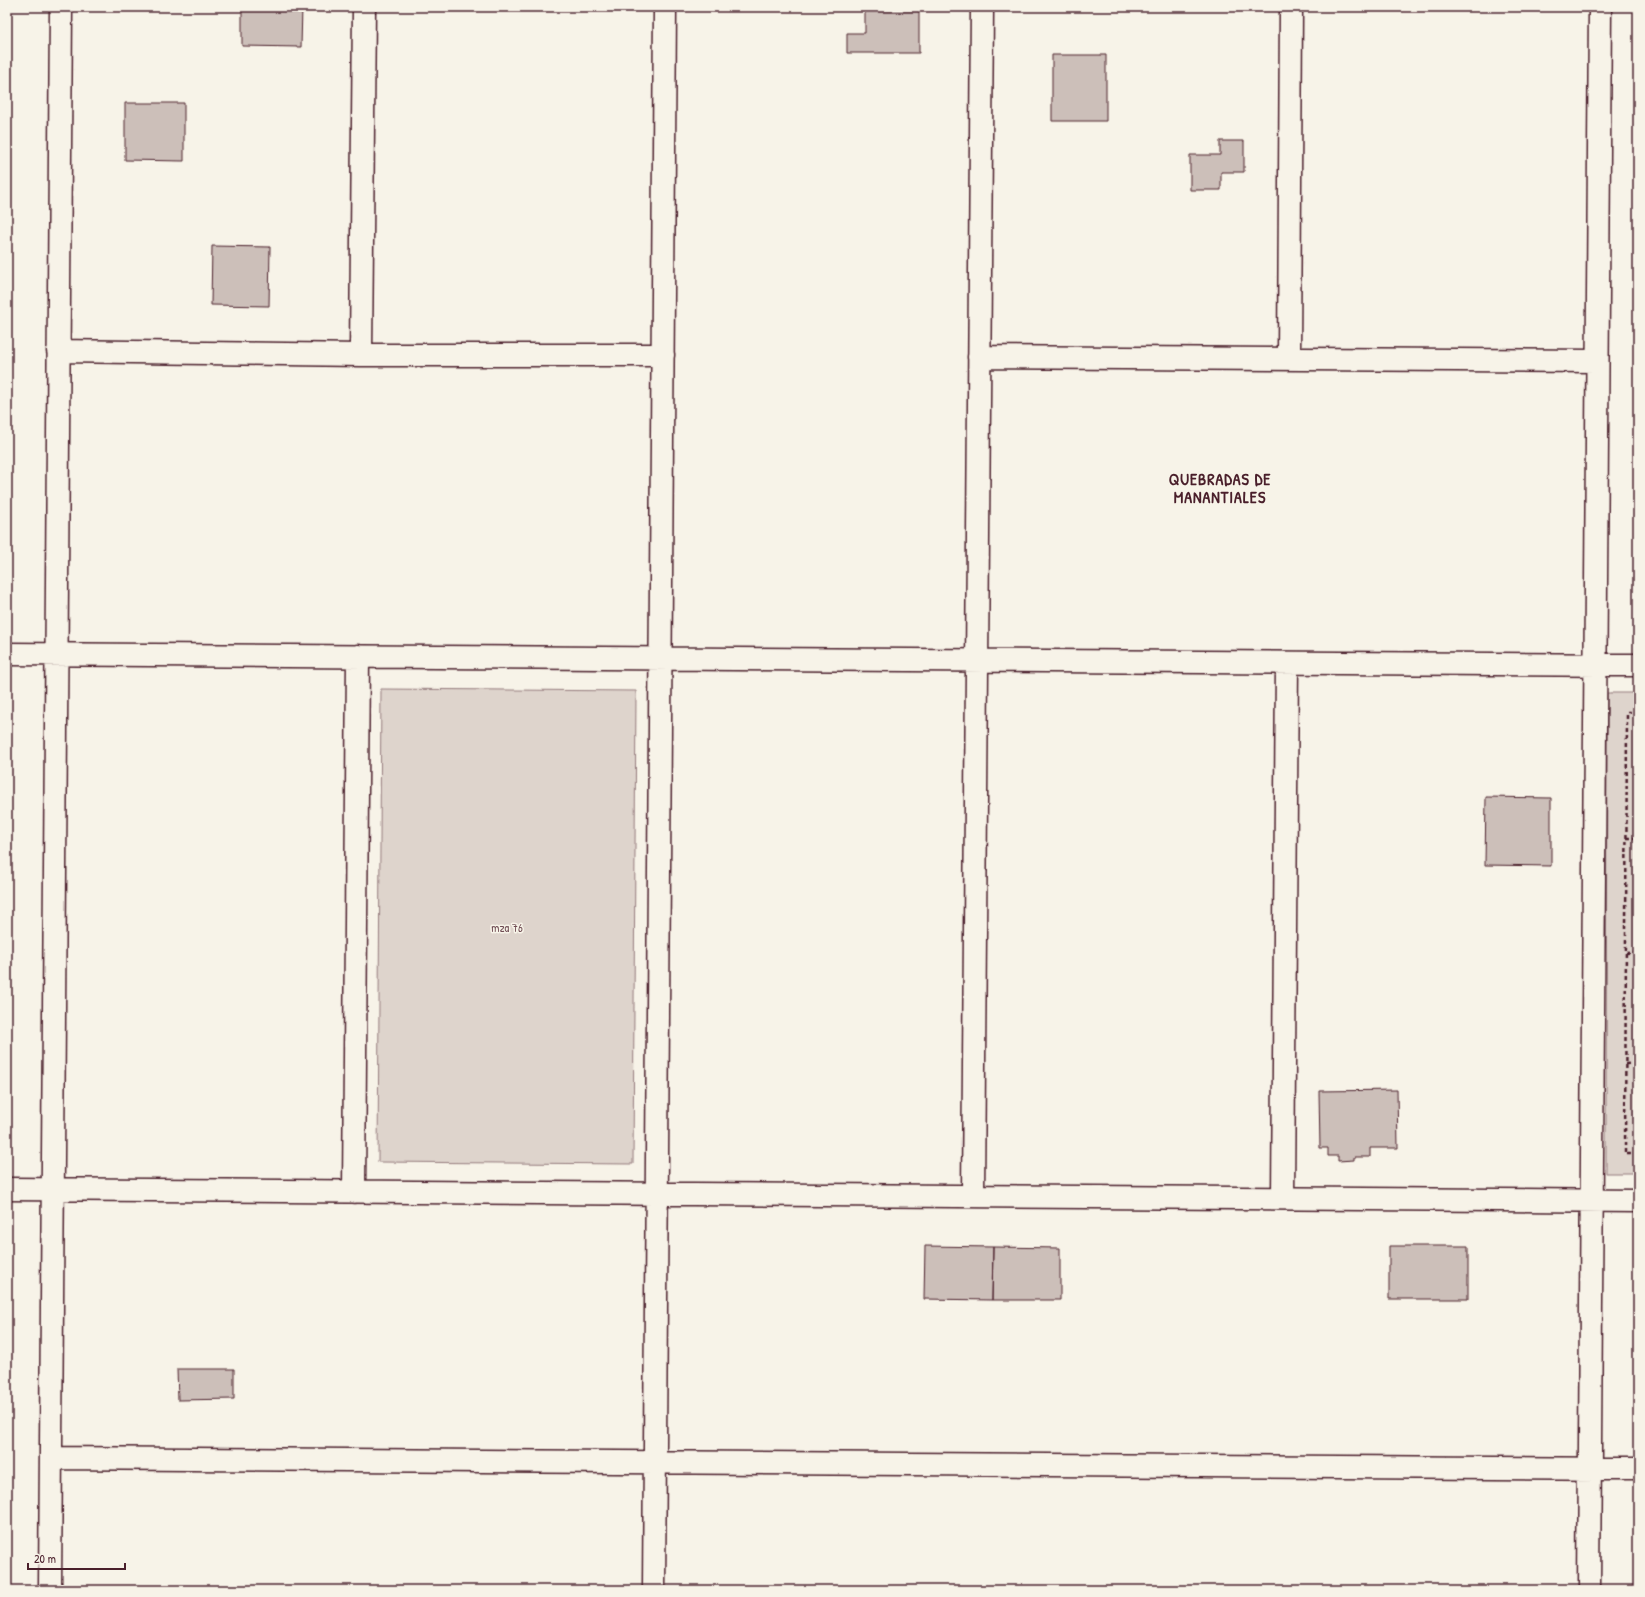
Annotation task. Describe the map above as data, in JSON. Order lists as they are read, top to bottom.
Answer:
{
  "districts": ["QUEBRADAS DE MANANTIALES"],
  "parks": ["mza 76"],
  "scale_bar": "20 m"
}
